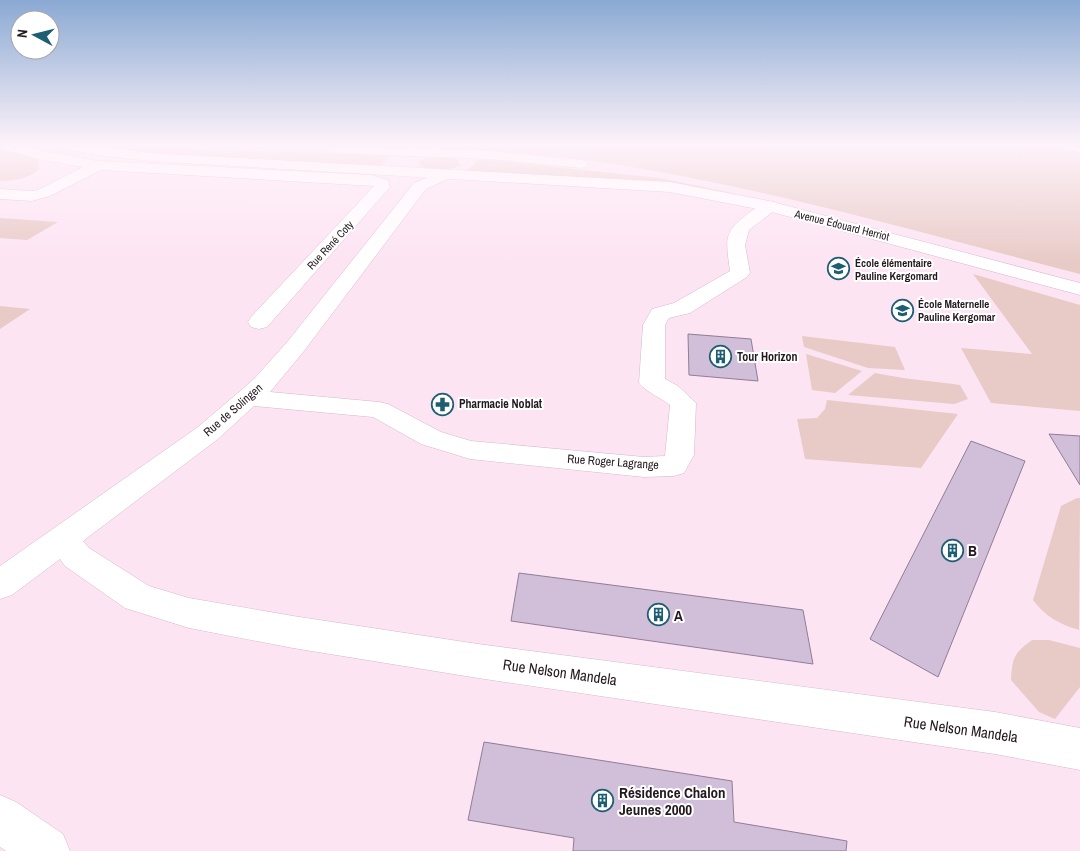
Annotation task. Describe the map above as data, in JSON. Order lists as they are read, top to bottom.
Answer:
{
  "streets": {
    "street": [
      "Avenue Édouard Herriot",
      "Rue René Coty",
      "Rue de Solingen",
      "Rue Roger Lagrange",
      "Rue Nelson Mandela"
    ]
  },
  "crossings": [
    ["Avenue Édouard Herriot", "Rue Roger Lagrange"],
    ["Rue de Solingen", "Rue Roger Lagrange"],
    ["Rue de Solingen", "Rue Nelson Mandela"]
  ],
  "places": {
    "school or university": ["École élémentaire Pauline Kergomard", "École Maternelle Pauline Kergomar"],
    "building": [
      "Tour Horizon",
      "B",
      "A",
      "Résidence Chalon Jeunes 2000"
    ],
    "pharmacy": ["Pharmacie Noblat"]
  },
  "north": "left"
}
